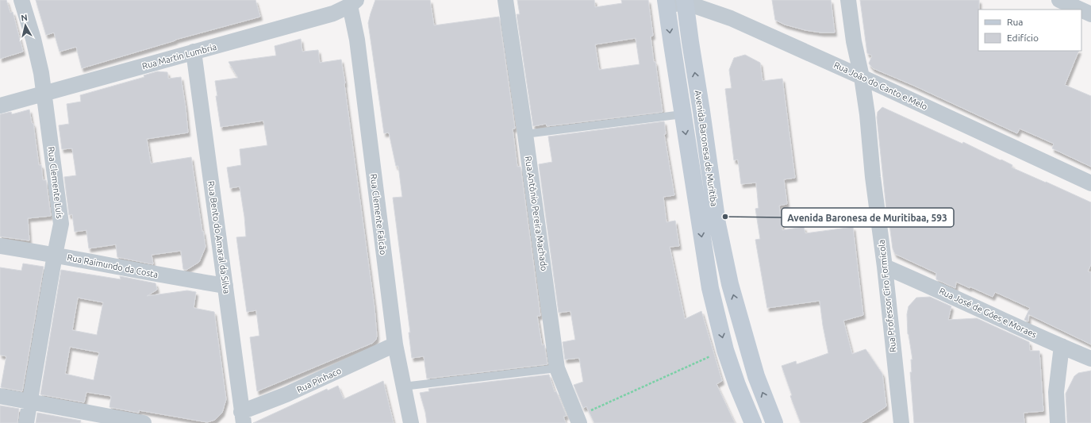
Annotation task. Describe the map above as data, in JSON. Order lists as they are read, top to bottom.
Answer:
{
  "streets": {
    "main road": ["Avenida Baronesa de Muritiba"],
    "street": [
      "Rua Martin Lumbria",
      "Rua João do Canto e Melo",
      "Rua Clemente Luís",
      "Rua Antônio Pereira Machado",
      "Rua Clemente Falcão",
      "Rua Bento do Amaral da Silva",
      "Rua Raimundo da Costa",
      "Rua Professor Ciro Formicola",
      "Rua José de Góes e Moraes",
      "Rua Pinhaco"
    ]
  },
  "crossings": [
    ["Rua Martin Lumbria", "Rua Clemente Luís"],
    ["Rua Martin Lumbria", "Rua Clemente Falcão"],
    ["Rua Martin Lumbria", "Rua Bento do Amaral da Silva"],
    ["Rua João do Canto e Melo", "Avenida Baronesa de Muritiba"],
    ["Rua João do Canto e Melo", "Rua Professor Ciro Formicola"],
    ["Rua Clemente Luís", "Rua Raimundo da Costa"],
    ["Rua Clemente Falcão", "Rua Pinhaco"],
    ["Rua Bento do Amaral da Silva", "Rua Raimundo da Costa"],
    ["Rua Bento do Amaral da Silva", "Rua Pinhaco"],
    ["Rua Professor Ciro Formicola", "Rua José de Góes e Moraes"]
  ],
  "places": ["Avenida Baronesa de Muritibaa, 593"],
  "legend": ["Rua", "Edifício"],
  "north": "top"
}
